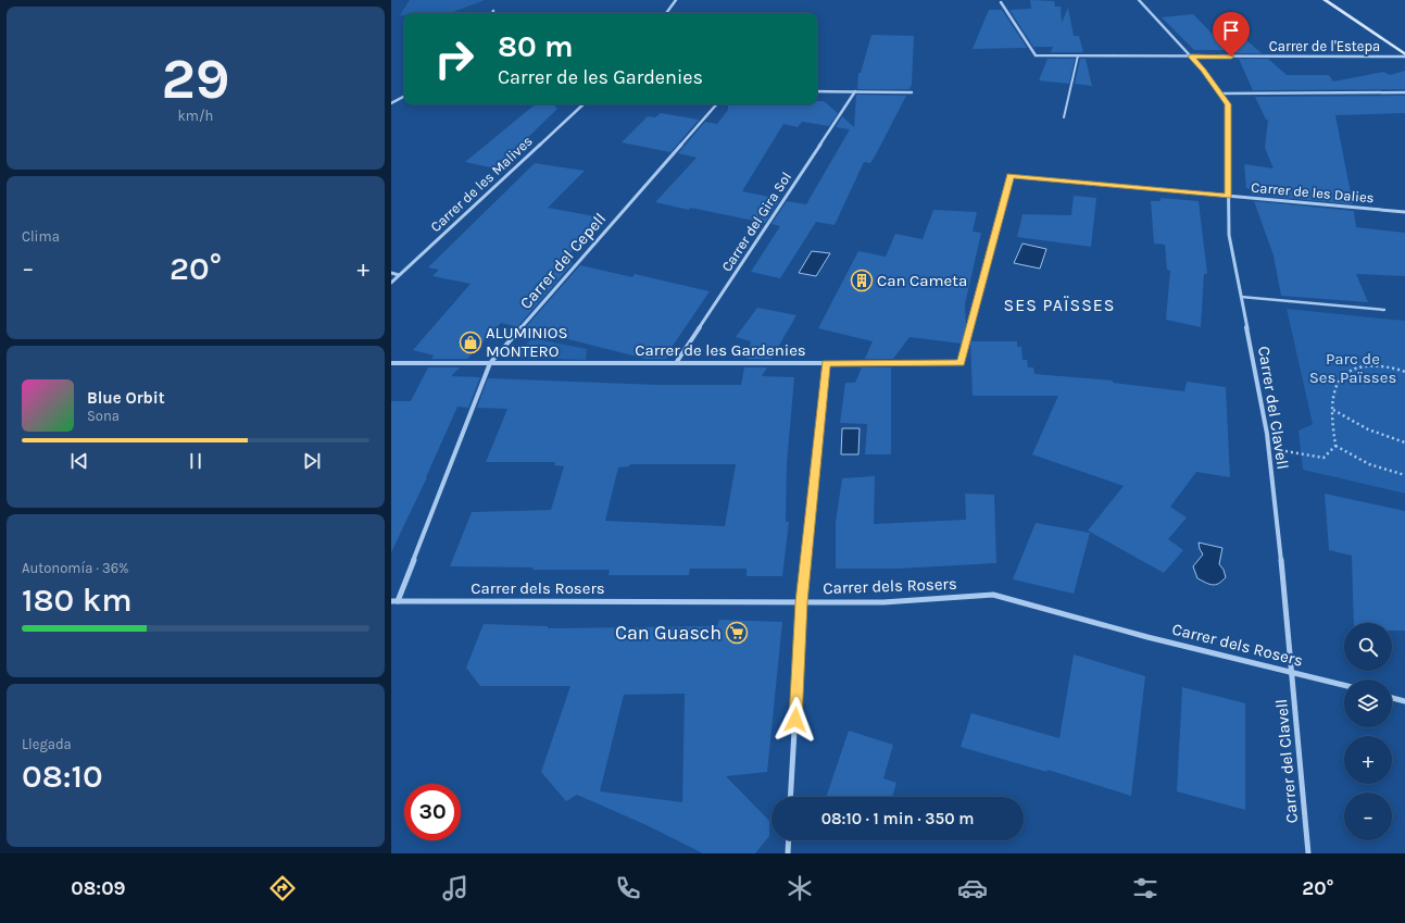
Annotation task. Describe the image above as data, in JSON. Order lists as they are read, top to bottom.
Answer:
{
  "streets": {
    "street": [
      "Carrer de l'Estepa",
      "Carrer de les Malives",
      "Carrer de les Dalies",
      "Carrer del Gira Sol",
      "Carrer del Cepell",
      "Carrer de les Gardenies",
      "Carrer del Clavell",
      "Carrer dels Rosers"
    ]
  },
  "crossings": [
    ["Carrer de l'Estepa", "Carrer del Clavell"],
    ["Carrer de les Dalies", "Carrer de les Gardenies"],
    ["Carrer de les Dalies", "Carrer del Clavell"],
    ["Carrer del Gira Sol", "Carrer de les Gardenies"],
    ["Carrer del Cepell", "Carrer de les Gardenies"],
    ["Carrer del Cepell", "Carrer dels Rosers"],
    ["Carrer del Clavell", "Carrer dels Rosers"]
  ],
  "districts": ["SES PAÏSSES"],
  "parks": ["Parc de Ses Païsses"],
  "places": {
    "building": ["Can Cameta"],
    "shop": ["ALUMINIOS MONTERO"],
    "supermarket": ["Can Guasch"]
  },
  "page": {
    "tile": [
      ["29", "km/h"],
      "Clima",
      ["Autonomía · 36%", "180 km"],
      ["Llegada", "08:10"]
    ],
    "turn": ["80 m", "Carrer de les Gardenies"],
    "heat": ["−", "20°", "+"],
    "song": ["Blue Orbit", "Sona"],
    "map_buttons": ["+", "−"],
    "limit": "30",
    "trip": "08:10 · 1 min · 350 m",
    "tabs": ["08:09", "20°"]
  }
}
